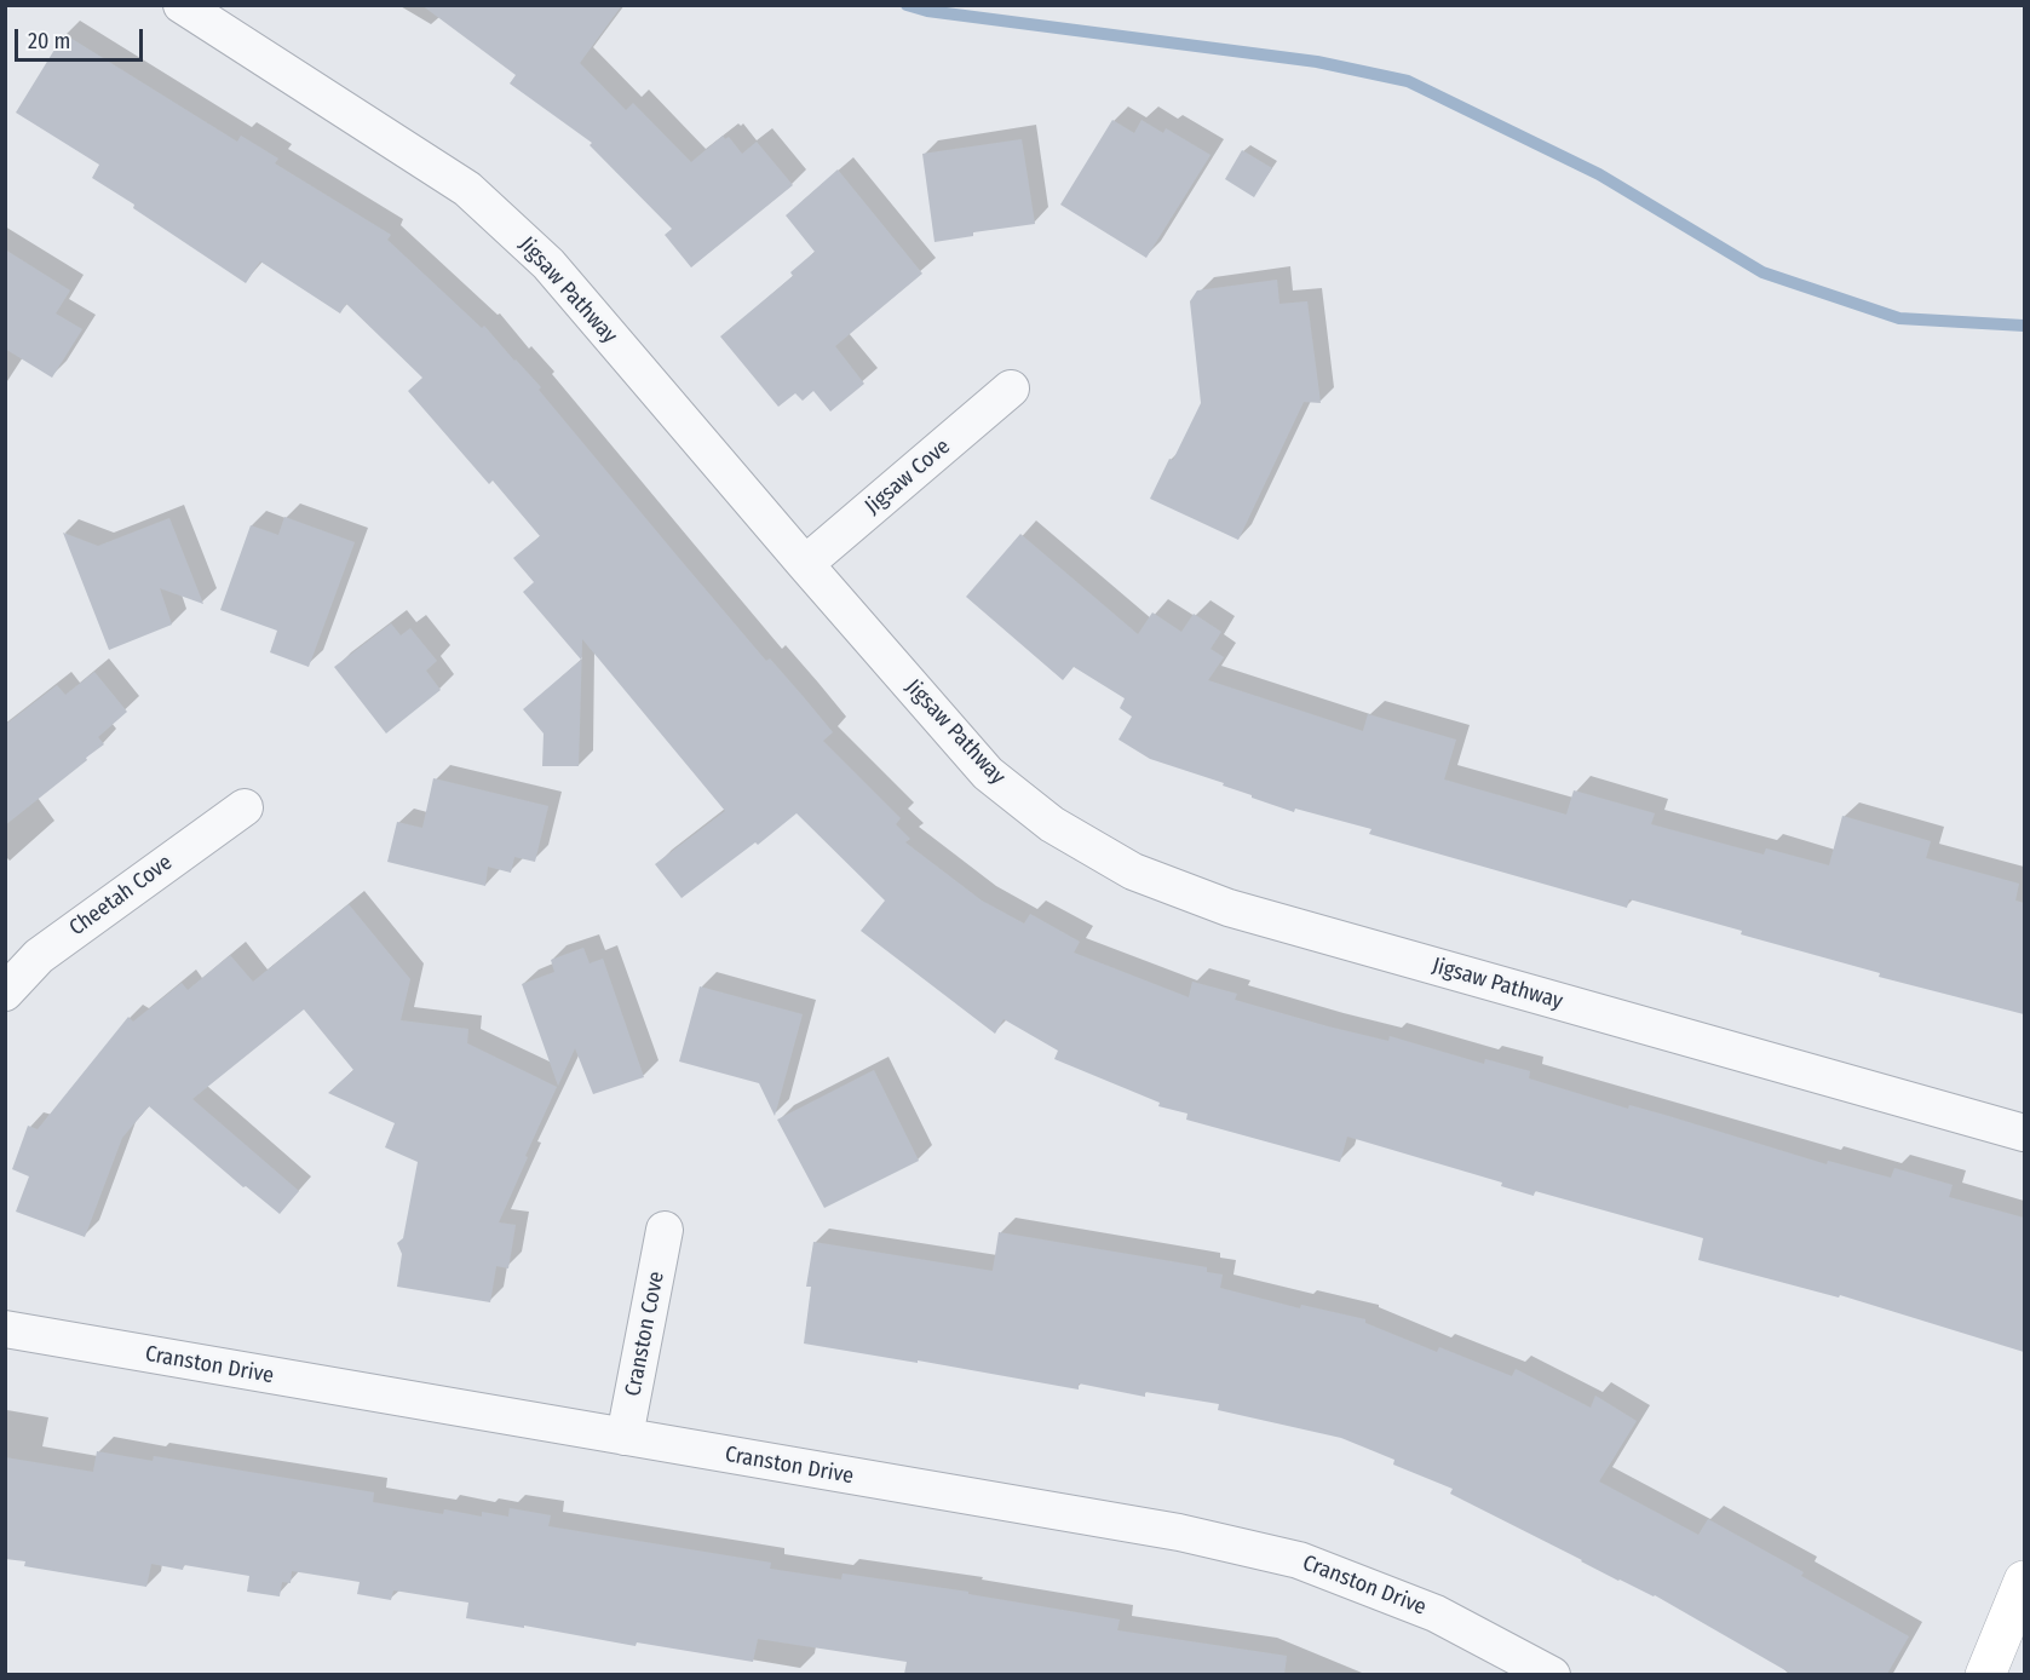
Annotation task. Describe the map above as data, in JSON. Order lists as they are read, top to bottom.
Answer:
{
  "streets": {
    "street": [
      "Jigsaw Pathway",
      "Jigsaw Cove",
      "Cheetah Cove",
      "Cranston Cove",
      "Cranston Drive"
    ]
  },
  "crossings": [
    ["Jigsaw Pathway", "Jigsaw Cove"],
    ["Cranston Cove", "Cranston Drive"]
  ],
  "scale_bar": "20 m"
}
